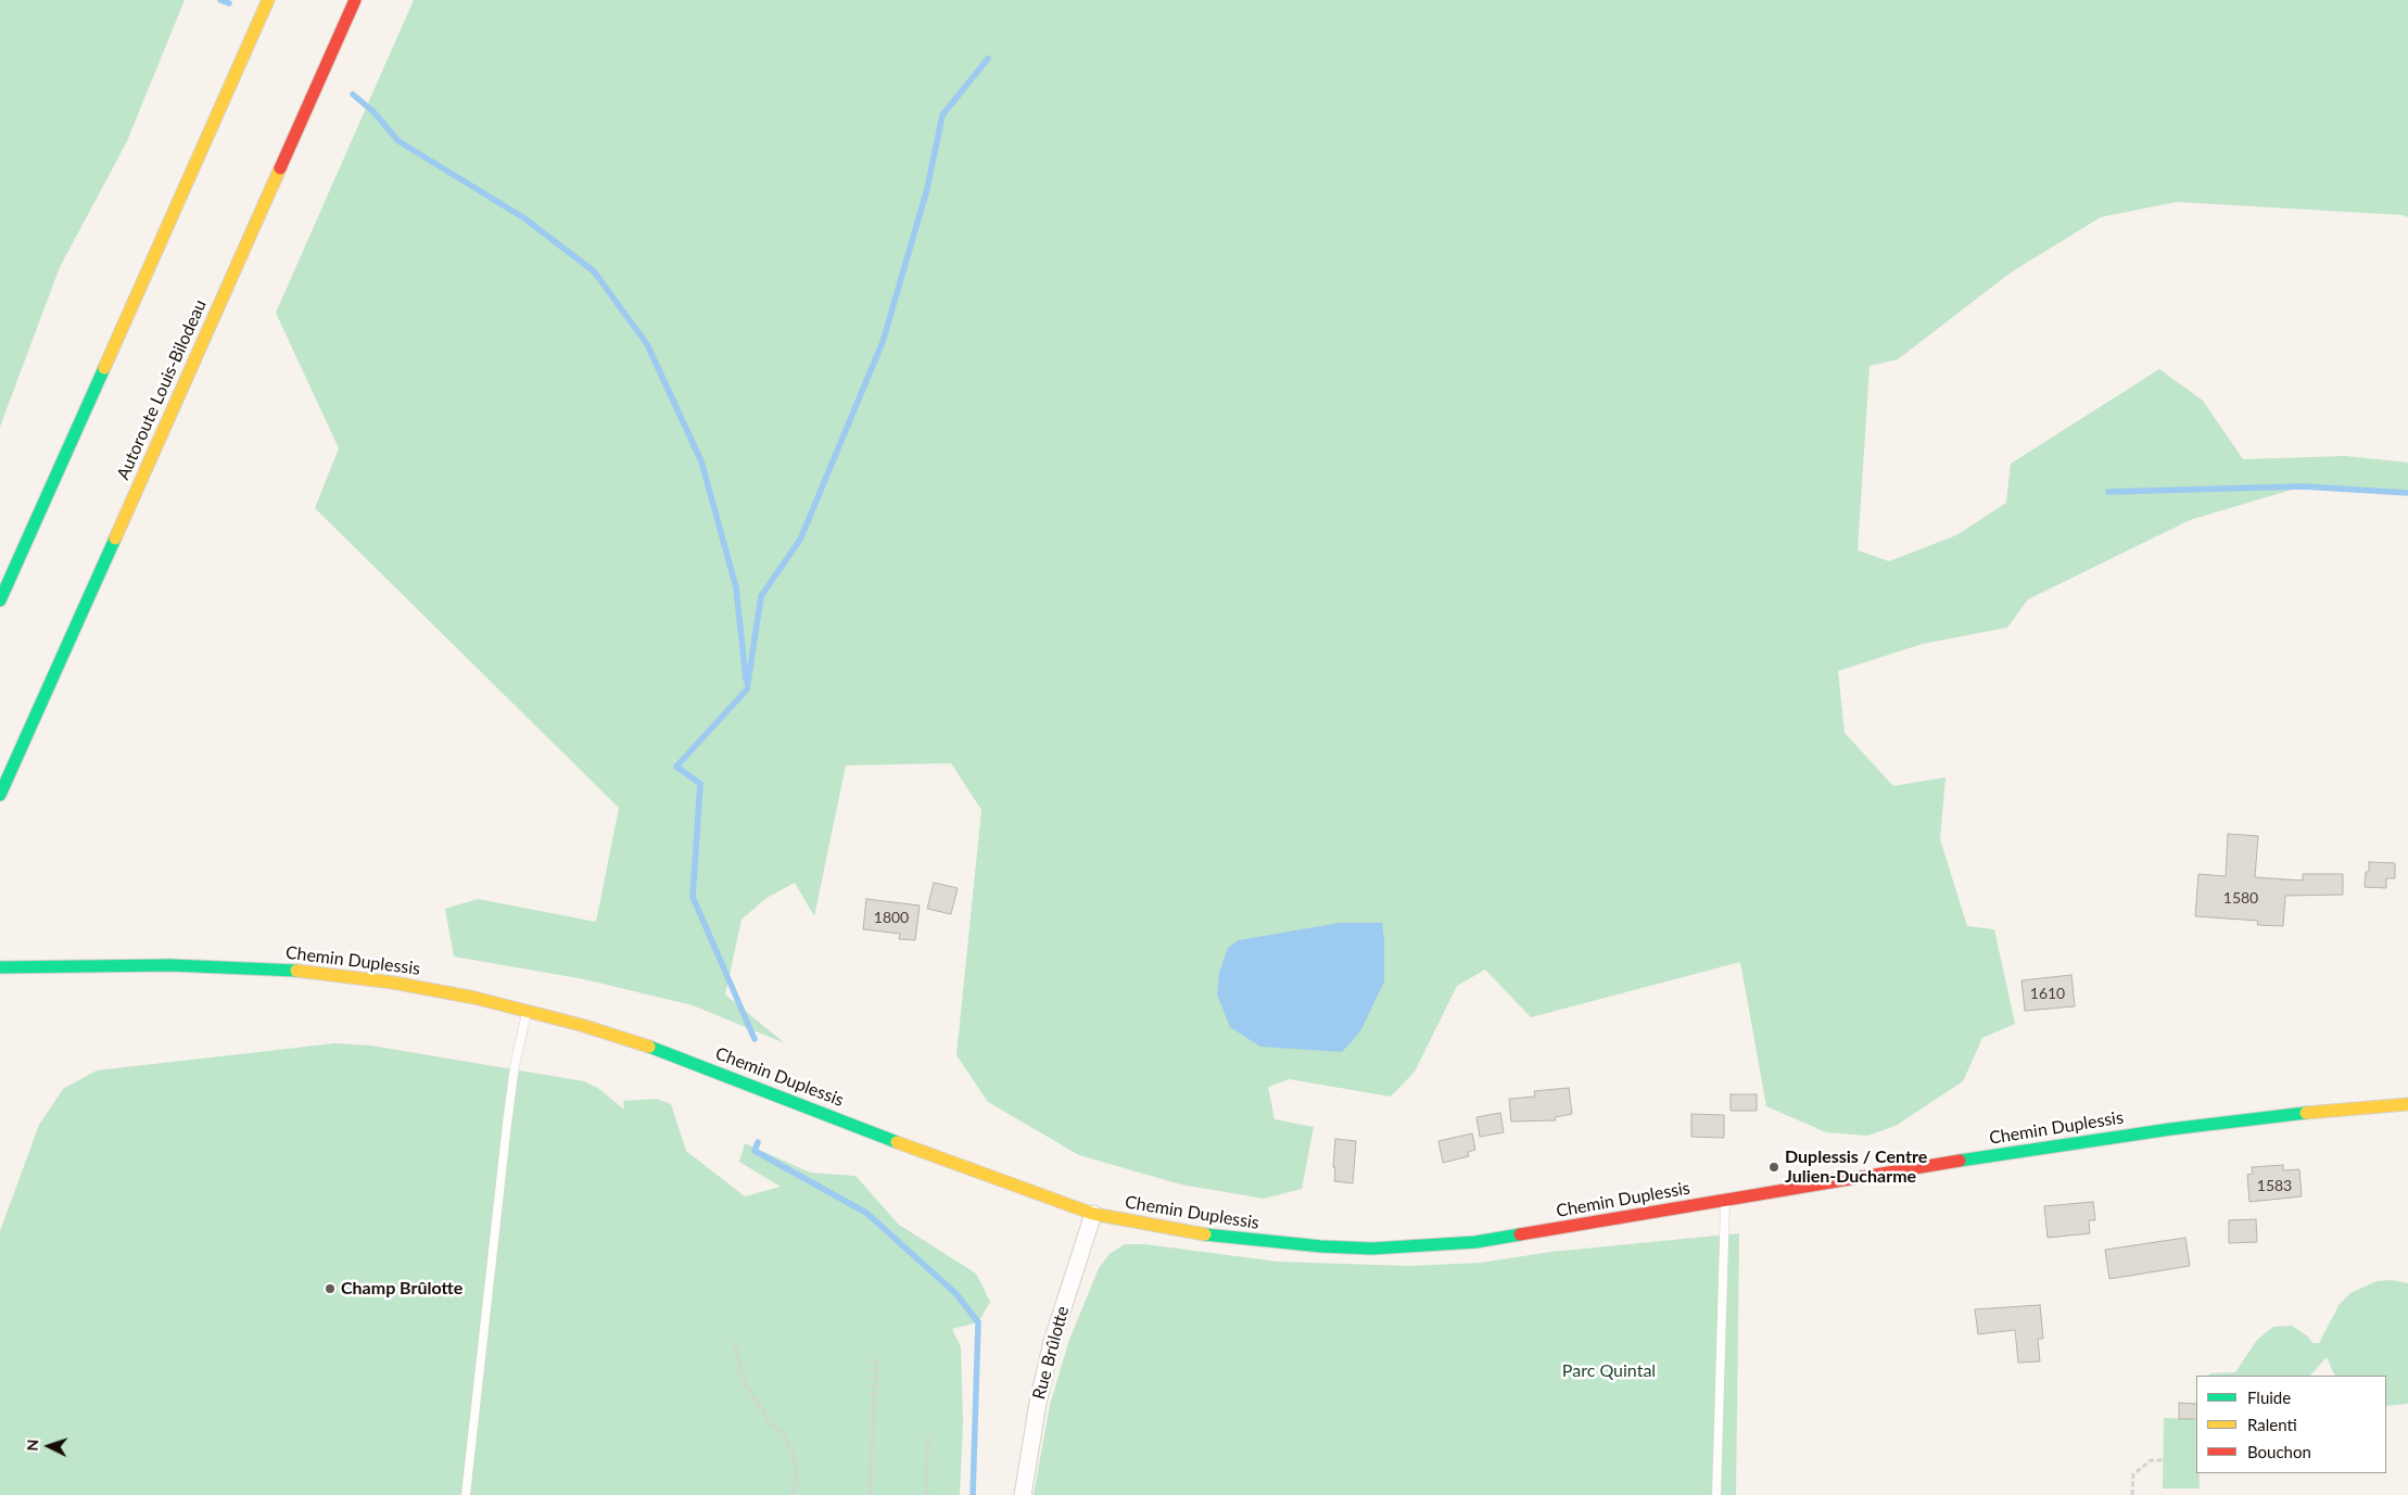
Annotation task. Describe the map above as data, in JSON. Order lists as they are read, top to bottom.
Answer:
{
  "streets": {
    "main road": ["Autoroute Louis-Bilodeau", "Chemin Duplessis"],
    "street": ["Rue Brûlotte"]
  },
  "crossings": [
    ["Chemin Duplessis", "Rue Brûlotte"]
  ],
  "parks": ["Parc Quintal"],
  "places": ["Duplessis / Centre Julien-Ducharme", "Champ Brûlotte"],
  "house_numbers": [
    "1580",
    "1800",
    "1610",
    "1583"
  ],
  "legend": ["Fluide", "Ralenti", "Bouchon"],
  "north": "left"
}
